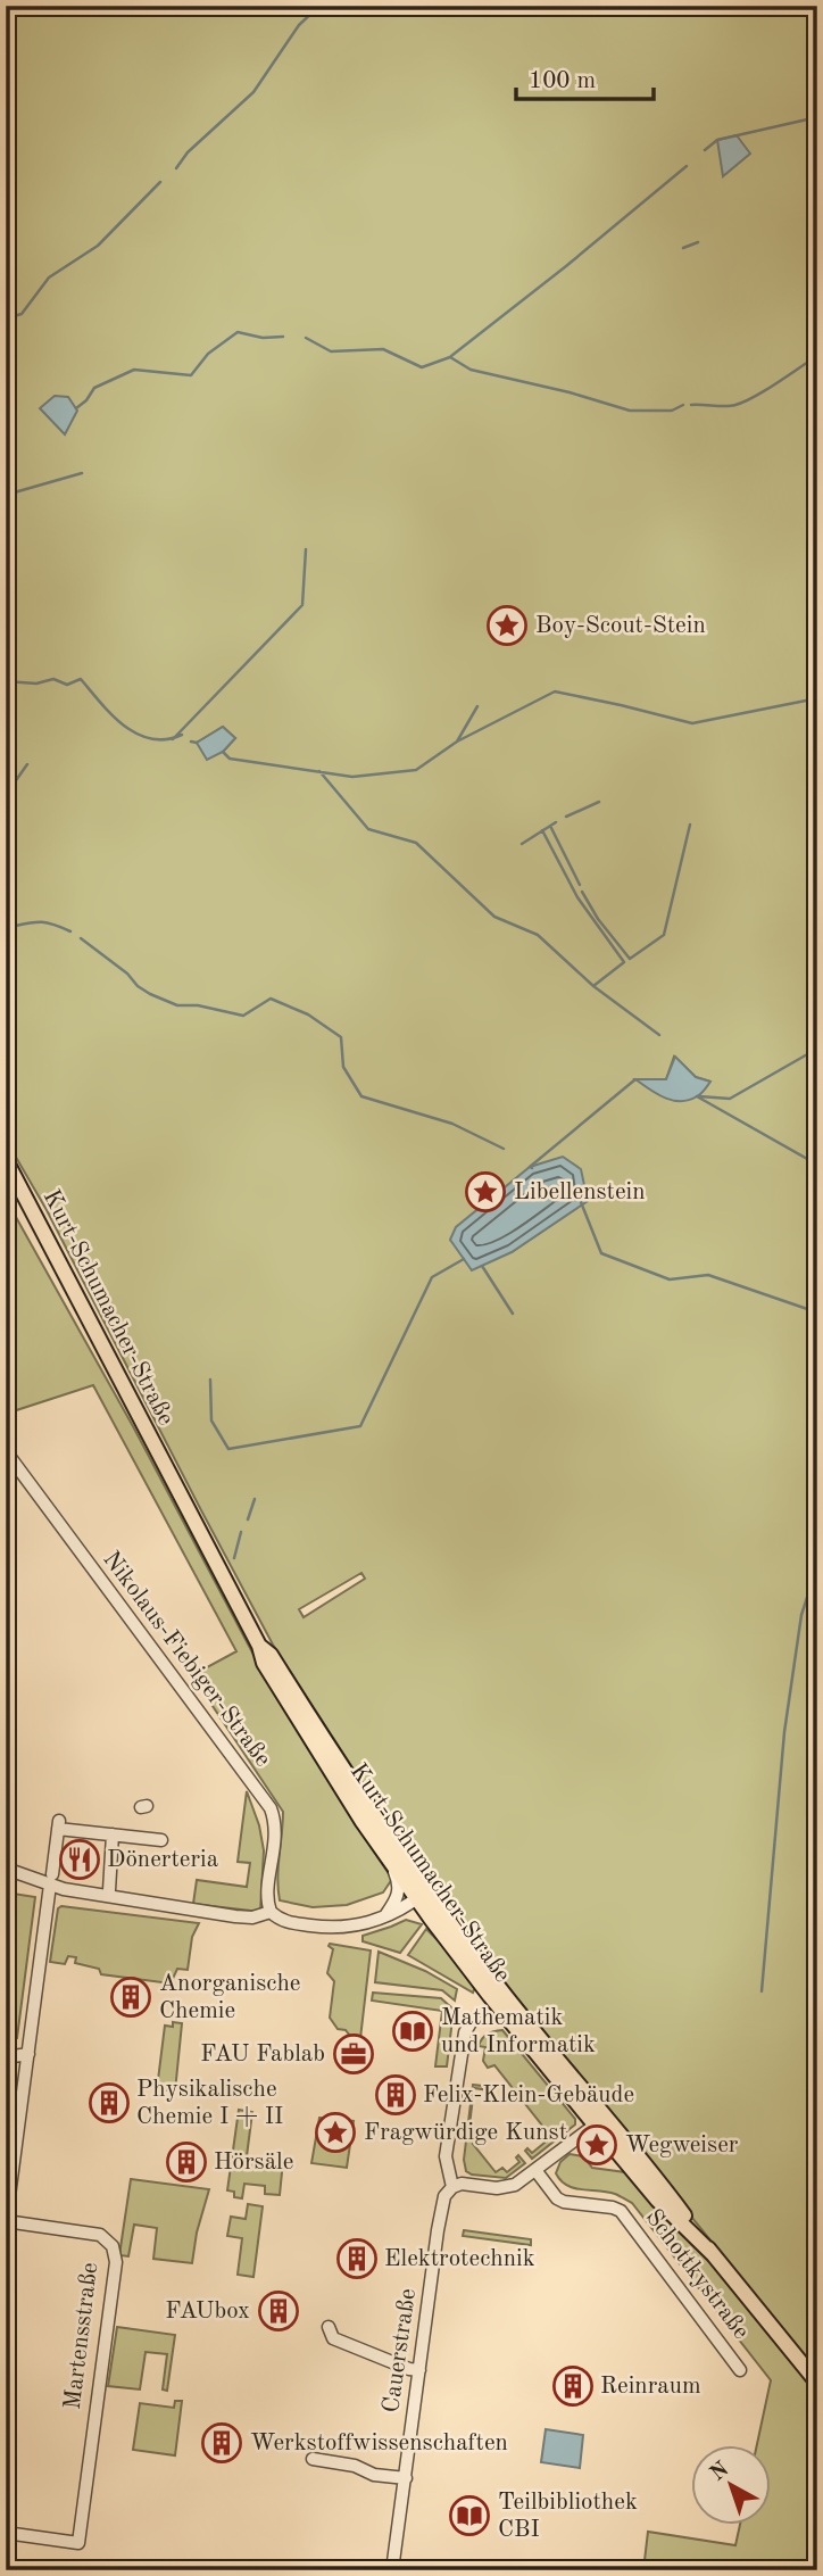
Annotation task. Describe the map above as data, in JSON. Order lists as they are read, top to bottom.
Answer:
{
  "streets": {
    "main road": ["Kurt-Schumacher-Straße"],
    "street": [
      "Nikolaus-Fiebiger-Straße",
      "Schottkystraße",
      "Martensstraße",
      "Cauerstraße"
    ]
  },
  "places": {
    "place": [
      "Boy-Scout-Stein",
      "Libellenstein",
      "Fragwürdige Kunst",
      "Wegweiser"
    ],
    "restaurant": ["Dönerteria"],
    "building": [
      "Anorganische Chemie",
      "Felix-Klein-Gebäude",
      "Physikalische Chemie I + II",
      "Hörsäle",
      "Elektrotechnik",
      "FAUbox",
      "Reinraum",
      "Werkstoffwissenschaften"
    ],
    "library": ["Mathematik und Informatik", "Teilbibliothek CBI"],
    "office": ["FAU Fablab"]
  },
  "scale_bar": "100 m",
  "north": "top left"
}
